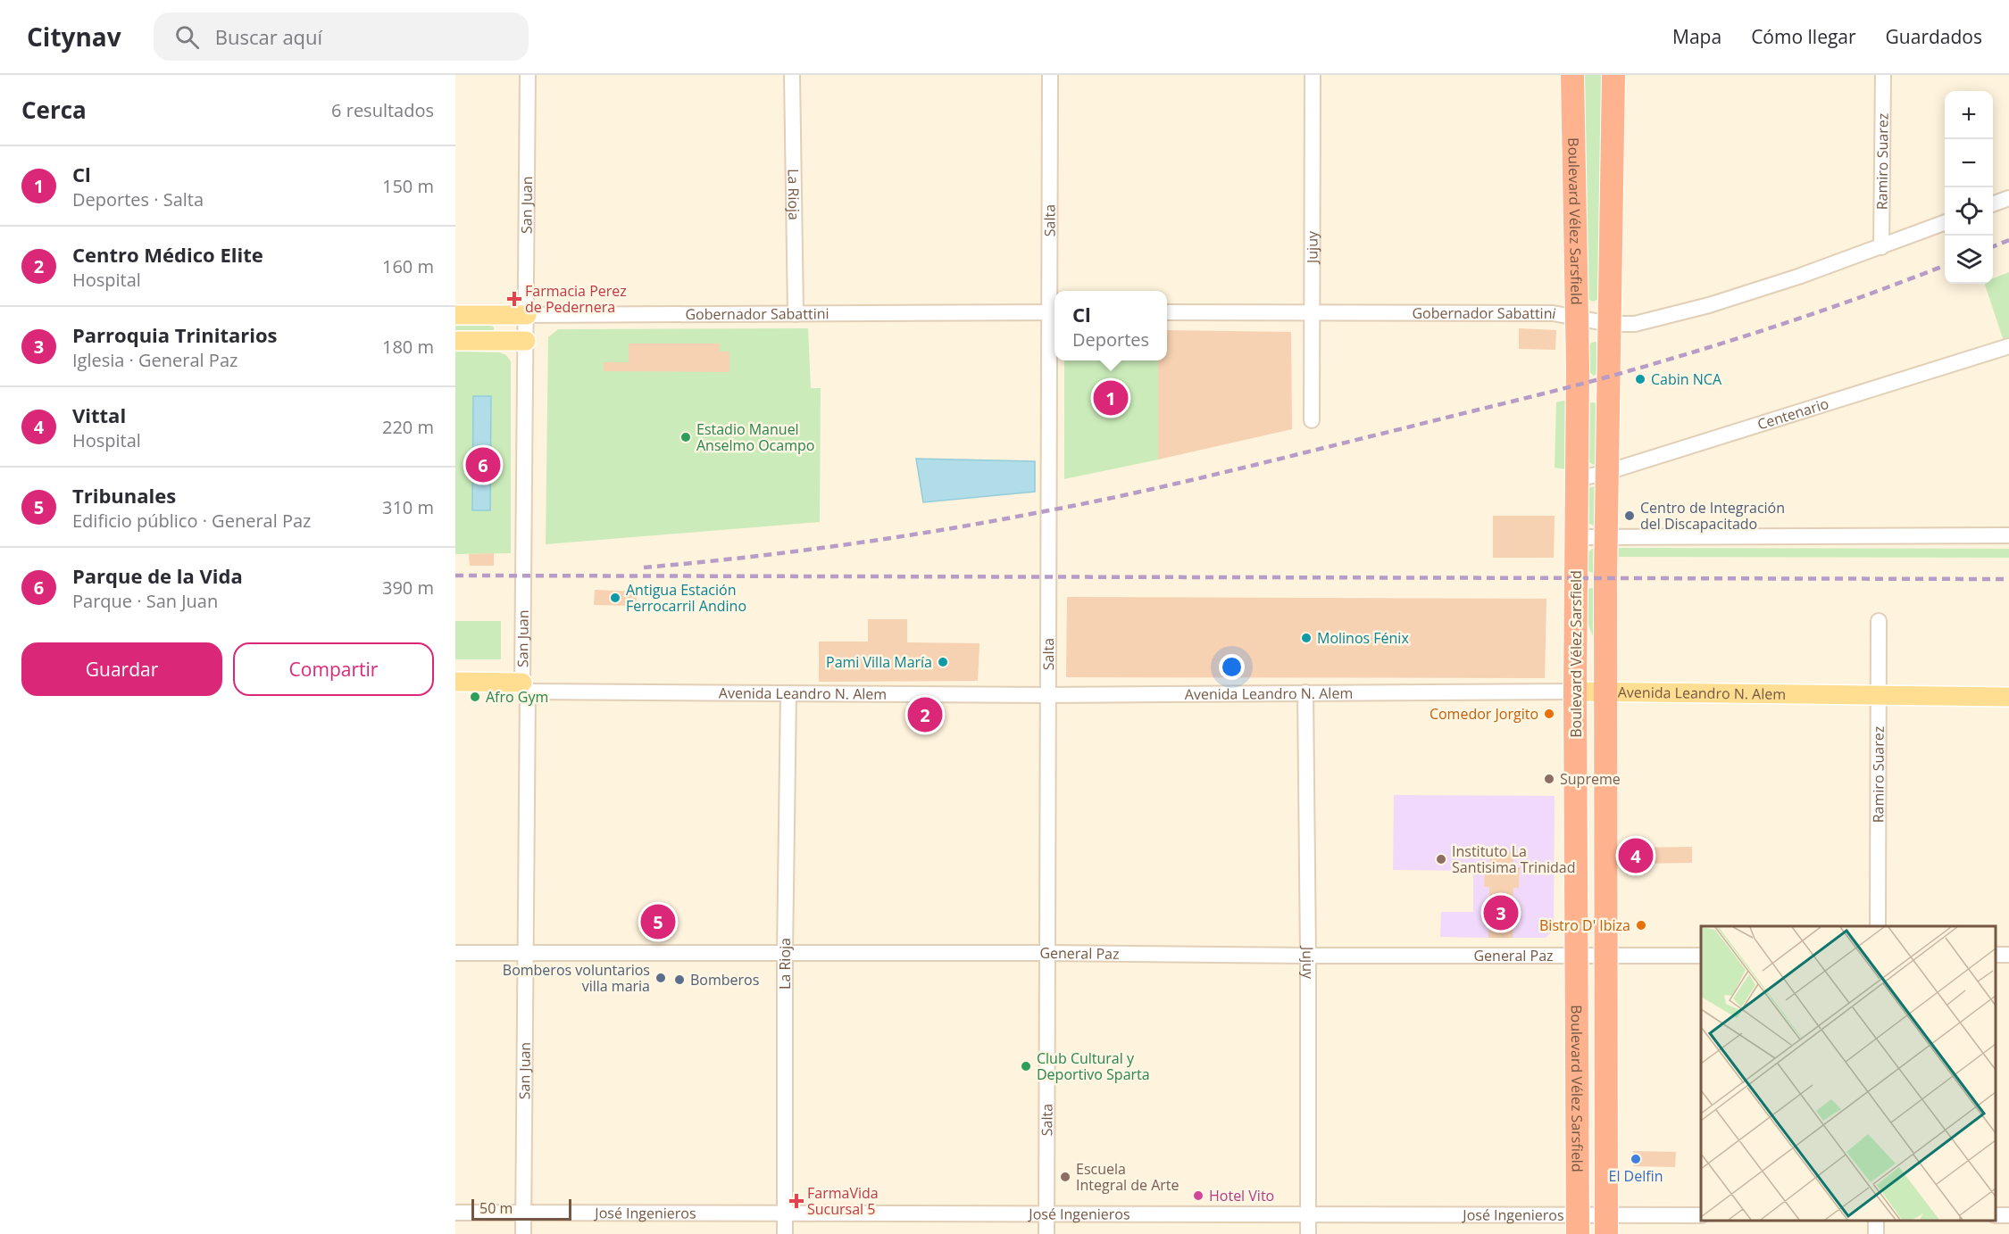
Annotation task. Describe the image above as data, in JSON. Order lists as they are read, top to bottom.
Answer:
{
  "streets": {
    "highway": ["Boulevard Vélez Sarsfield"],
    "main road": ["Gobernador Sabattini", "Avenida Leandro N. Alem"],
    "street": [
      "Ramiro Suarez",
      "La Rioja",
      "San Juan",
      "Salta",
      "Jujuy",
      "Centenario",
      "General Paz",
      "José Ingenieros"
    ]
  },
  "crossings": [
    ["Ramiro Suarez", "Gobernador Sabattini"],
    ["Ramiro Suarez", "Avenida Leandro N. Alem"],
    ["La Rioja", "Gobernador Sabattini"],
    ["La Rioja", "Avenida Leandro N. Alem"],
    ["La Rioja", "General Paz"],
    ["La Rioja", "José Ingenieros"],
    ["San Juan", "Gobernador Sabattini"],
    ["San Juan", "Avenida Leandro N. Alem"],
    ["San Juan", "General Paz"],
    ["San Juan", "José Ingenieros"],
    ["Salta", "Gobernador Sabattini"],
    ["Salta", "Avenida Leandro N. Alem"],
    ["Salta", "General Paz"],
    ["Salta", "José Ingenieros"],
    ["Boulevard Vélez Sarsfield", "Gobernador Sabattini"],
    ["Boulevard Vélez Sarsfield", "Centenario"],
    ["Boulevard Vélez Sarsfield", "Avenida Leandro N. Alem"],
    ["Boulevard Vélez Sarsfield", "General Paz"],
    ["Boulevard Vélez Sarsfield", "José Ingenieros"],
    ["Jujuy", "Gobernador Sabattini"],
    ["Jujuy", "Avenida Leandro N. Alem"],
    ["Jujuy", "General Paz"],
    ["Jujuy", "José Ingenieros"]
  ],
  "places": {
    "health": ["Farmacia Perez de Pedernera", "FarmaVida Sucursal 5"],
    "other": [
      "Cabin NCA",
      "Estadio Manuel Anselmo Ocampo",
      "Centro de Integración del Discapacitado",
      "Antigua Estación Ferrocarril Andino",
      "Molinos Fénix",
      "Pami Villa María",
      "Afro Gym",
      "Comedor Jorgito",
      "Supreme",
      "Instituto La Santisima Trinidad",
      "Bistro D' Ibiza",
      "Bomberos voluntarios villa maria",
      "Bomberos",
      "Club Cultural y Deportivo Sparta",
      "El Delfin",
      "Escuela Integral de Arte",
      "Hotel Vito"
    ]
  },
  "scale_bar": "50 m",
  "page": {
    "header": "Citynav",
    "search": "Buscar aquí",
    "nav": ["Mapa", "Cómo llegar", "Guardados"],
    "heading": ["Cerca", "6 resultados"],
    "map_buttons": ["+", "−"],
    "list": [
      {
        "mark": "1",
        "name": "Cl",
        "note": "Deportes · Salta",
        "value": "150 m"
      },
      {
        "mark": "2",
        "name": "Centro Médico Elite",
        "note": "Hospital",
        "value": "160 m"
      },
      {
        "mark": "3",
        "name": "Parroquia Trinitarios",
        "note": "Iglesia · General Paz",
        "value": "180 m"
      },
      {
        "mark": "4",
        "name": "Vittal",
        "note": "Hospital",
        "value": "220 m"
      },
      {
        "mark": "5",
        "name": "Tribunales",
        "note": "Edificio público · General Paz",
        "value": "310 m"
      },
      {
        "mark": "6",
        "name": "Parque de la Vida",
        "note": "Parque · San Juan",
        "value": "390 m"
      }
    ],
    "popup": ["Cl", "Deportes"],
    "pins": [
      "1",
      "6",
      "2",
      "4",
      "3",
      "5"
    ],
    "buttons": ["Guardar", "Compartir"],
    "scale": "50 m"
  }
}
